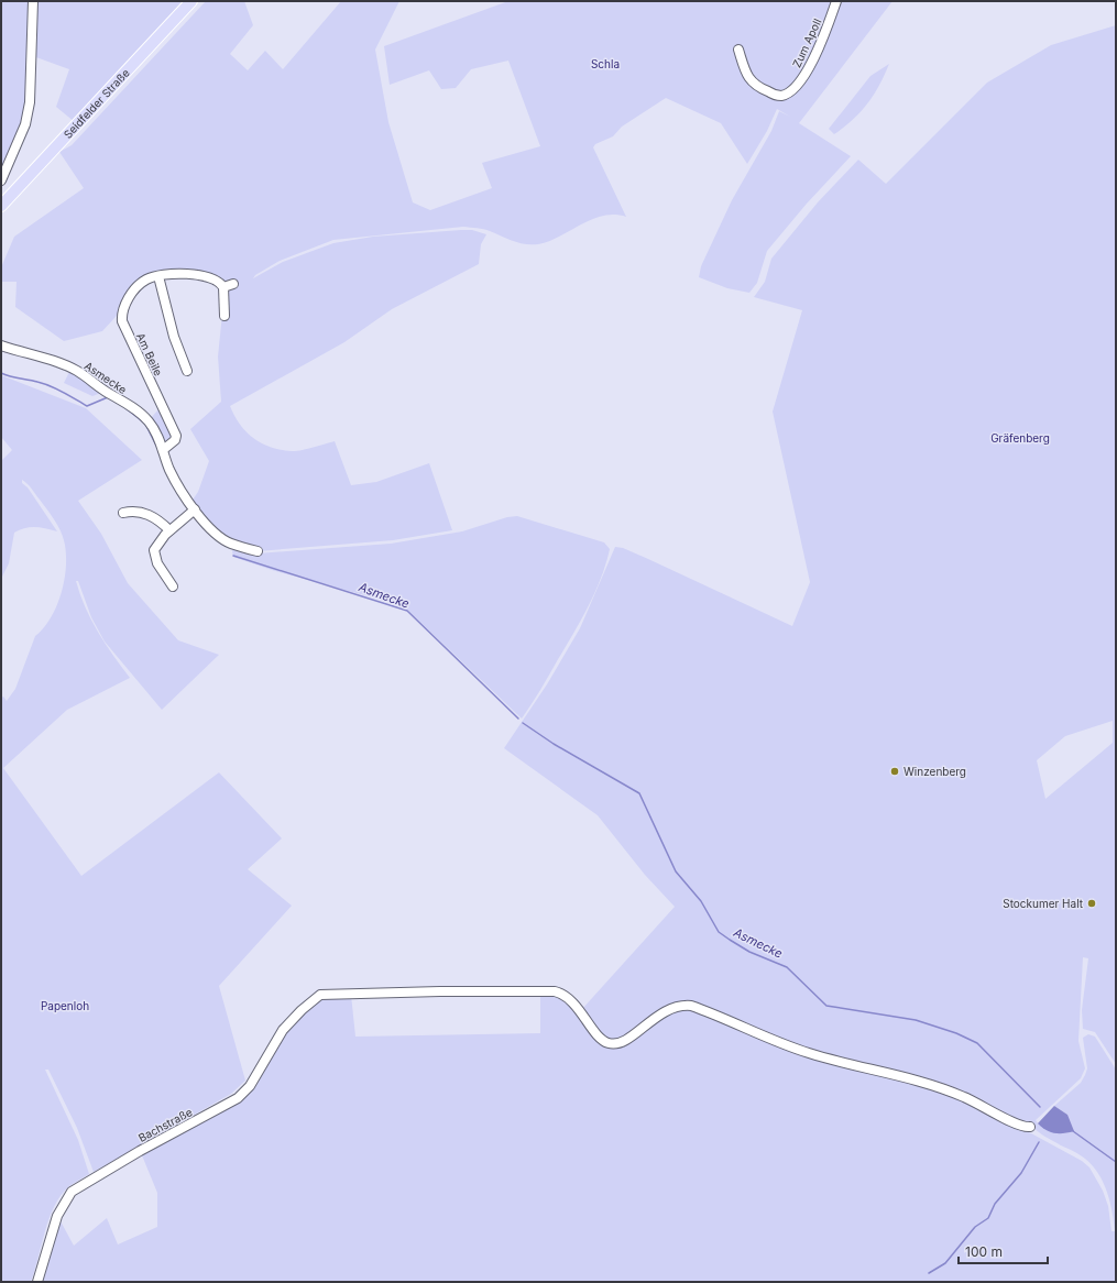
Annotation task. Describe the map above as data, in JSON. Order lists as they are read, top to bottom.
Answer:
{
  "streets": {
    "main road": ["Seidfelder Straße"],
    "street": [
      "Zum Apoll",
      "Am Beile",
      "Asmecke",
      "Bachstraße"
    ]
  },
  "crossings": [
    ["Am Beile", "Asmecke"]
  ],
  "water": ["Asmecke"],
  "parks": ["Schla", "Gräfenberg", "Papenloh"],
  "places": ["Winzenberg", "Stockumer Halt"],
  "scale_bar": "100 m"
}
